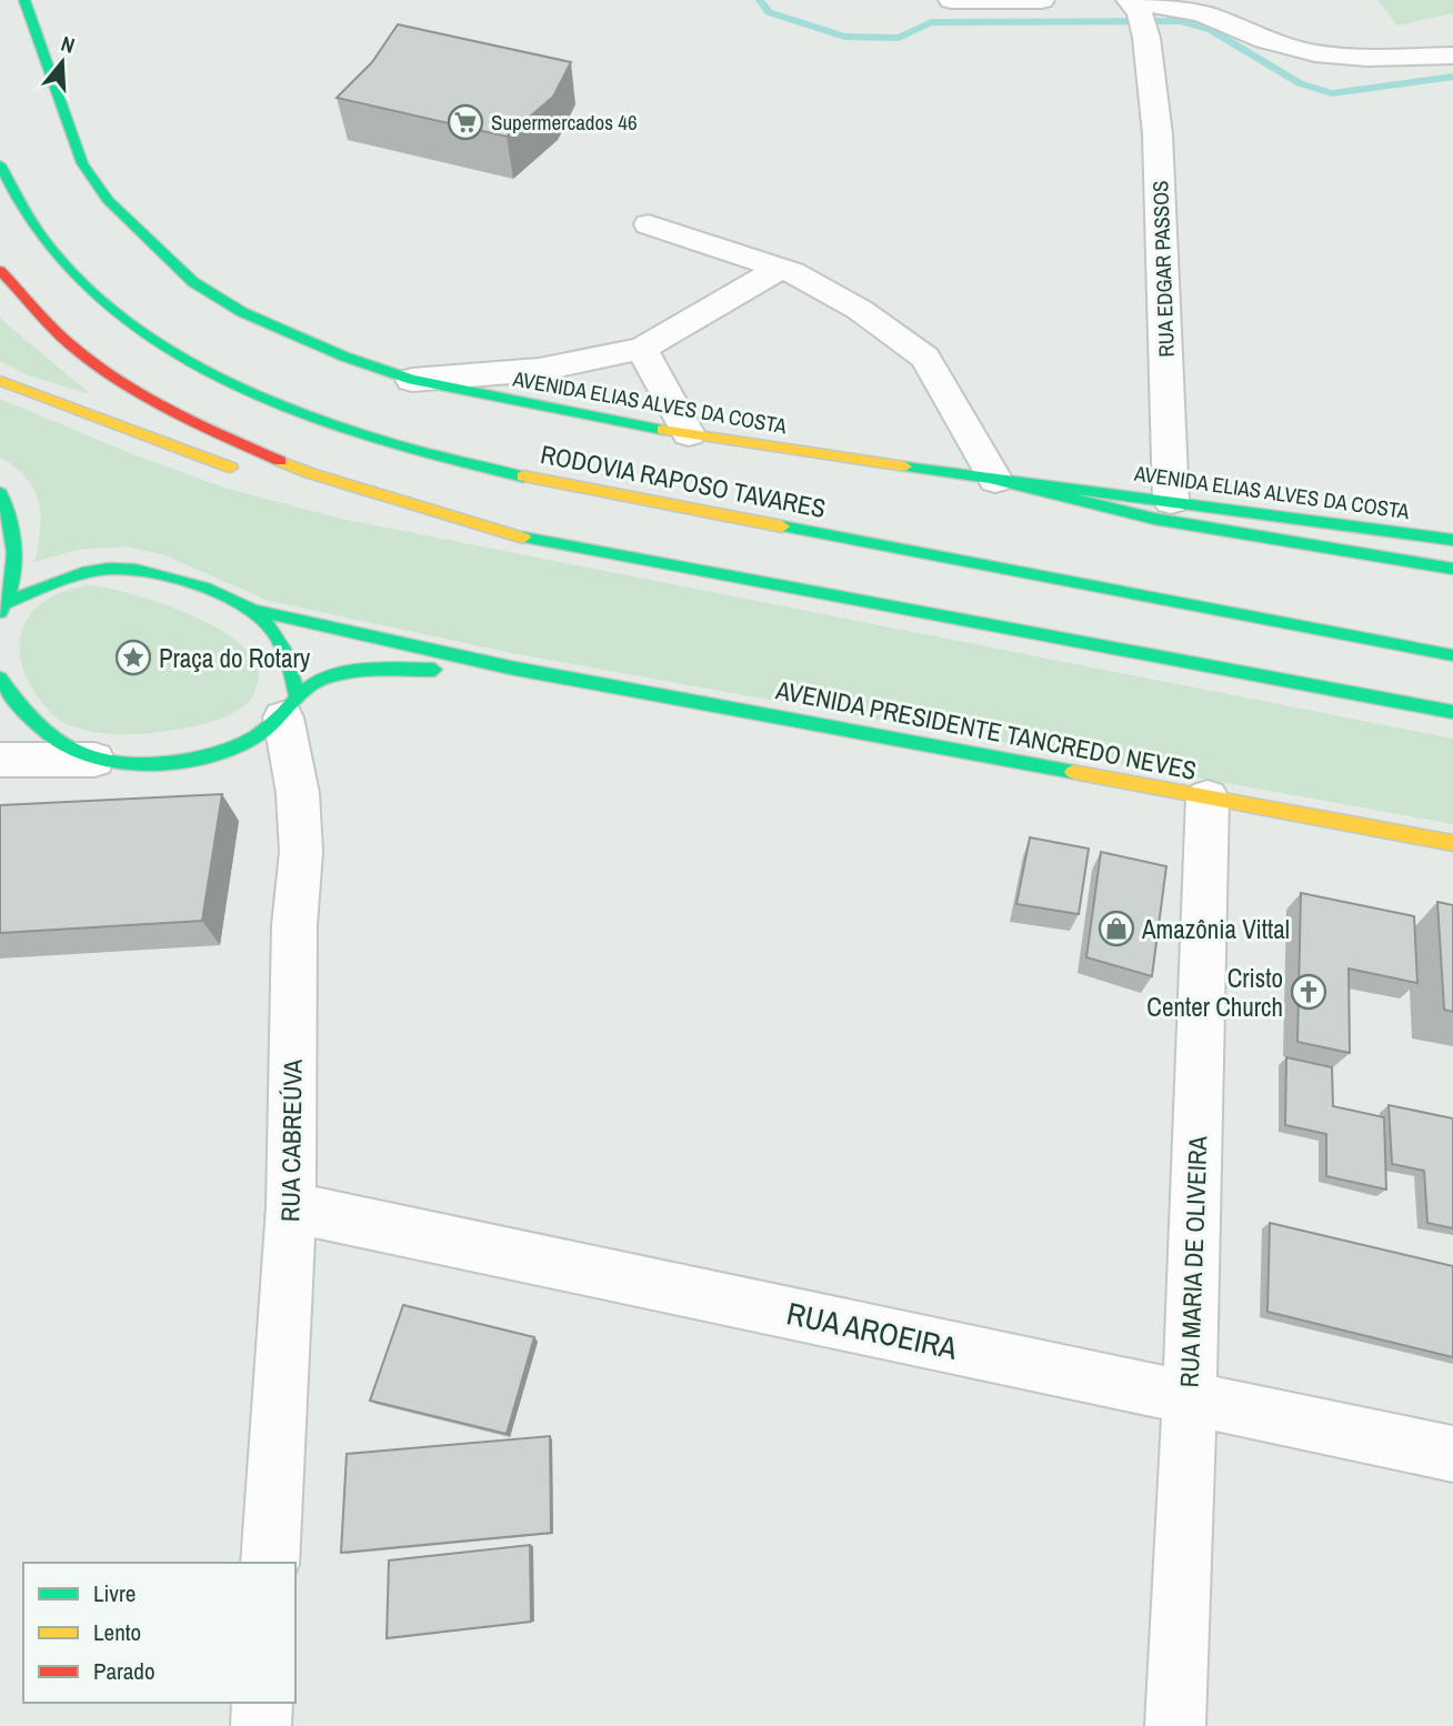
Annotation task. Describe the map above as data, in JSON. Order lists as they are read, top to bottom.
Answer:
{
  "streets": {
    "main road": ["AVENIDA ELIAS ALVES DA COSTA", "RODOVIA RAPOSO TAVARES", "AVENIDA PRESIDENTE TANCREDO NEVES"],
    "street": [
      "RUA EDGAR PASSOS",
      "RUA CABREÚVA",
      "RUA MARIA DE OLIVEIRA",
      "RUA AROEIRA"
    ]
  },
  "crossings": [
    ["RUA EDGAR PASSOS", "AVENIDA ELIAS ALVES DA COSTA"],
    ["AVENIDA PRESIDENTE TANCREDO NEVES", "RUA MARIA DE OLIVEIRA"],
    ["RUA CABREÚVA", "RUA AROEIRA"],
    ["RUA MARIA DE OLIVEIRA", "RUA AROEIRA"]
  ],
  "places": {
    "supermarket": ["Supermercados 46"],
    "place": ["Praça do Rotary"],
    "shop": ["Amazônia Vittal"],
    "church": ["Cristo Center Church"]
  },
  "legend": ["Livre", "Lento", "Parado"],
  "north": "top"
}
